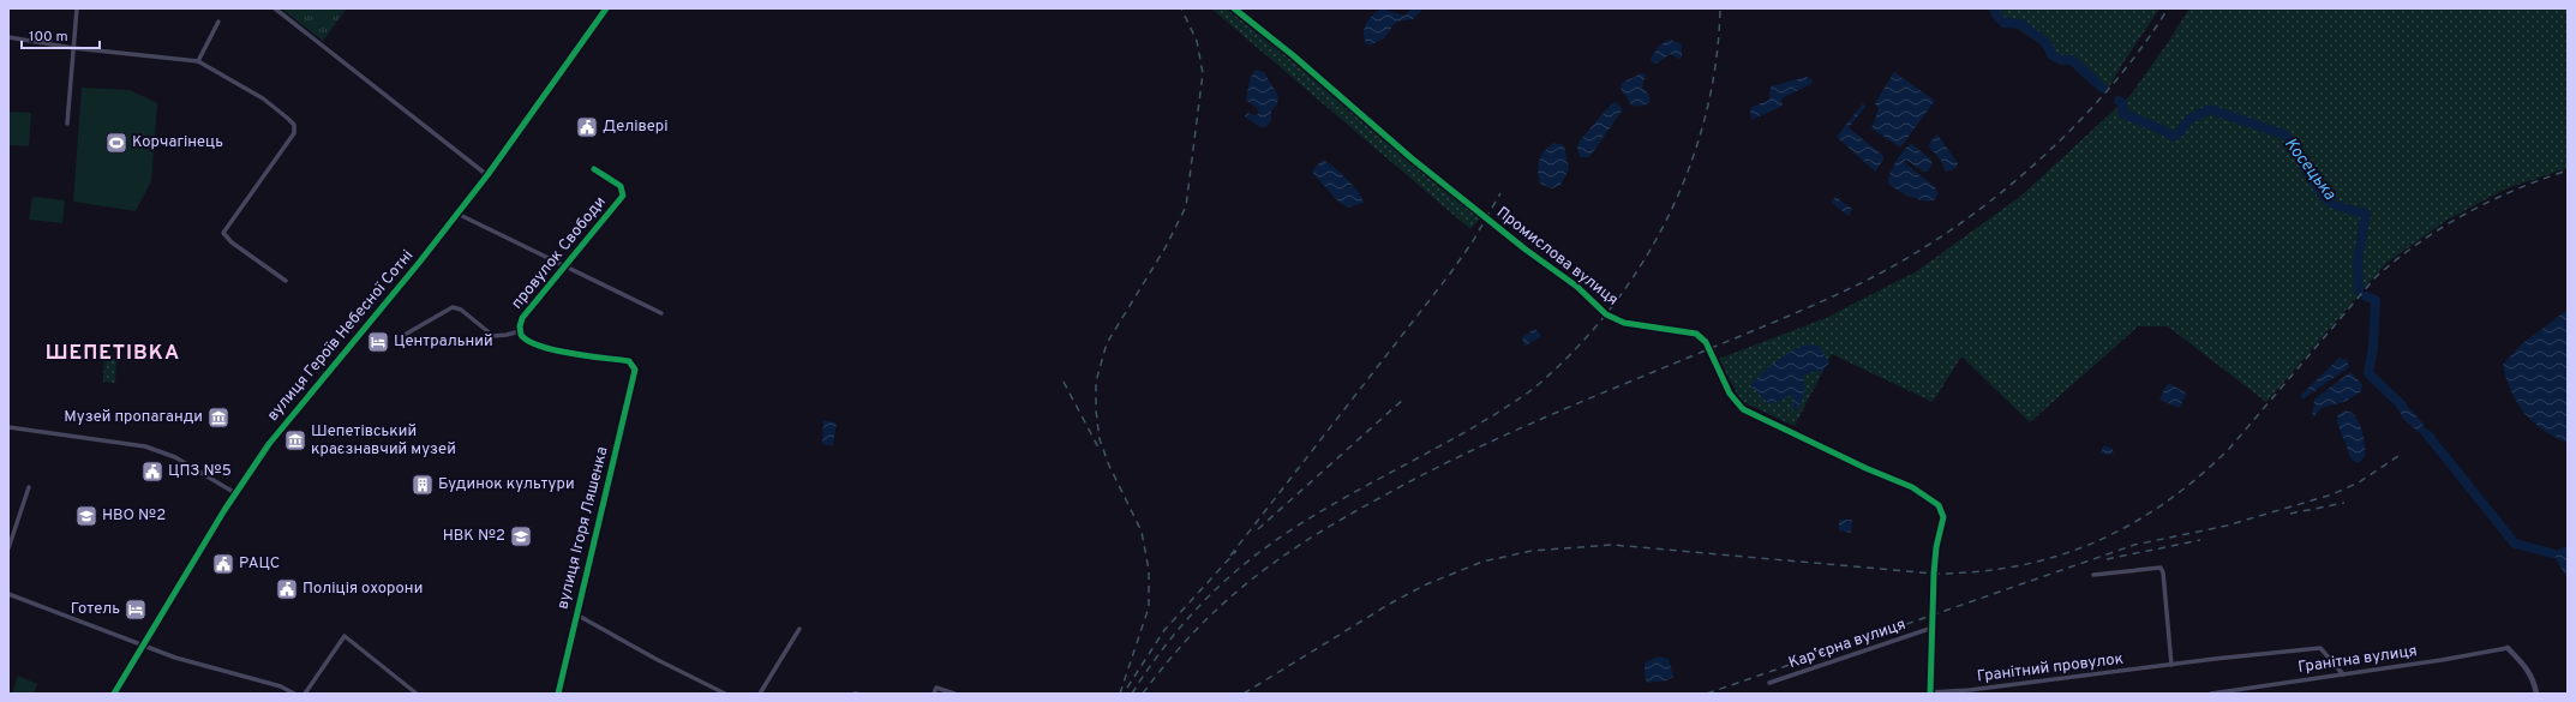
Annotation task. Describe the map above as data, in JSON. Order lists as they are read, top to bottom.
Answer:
{
  "streets": {
    "street": [
      "провулок Свободи",
      "Промислова вулиця",
      "вулиця Героїв Небесної Сотні",
      "вулиця Ігоря Ляшенка",
      "Карʼєрна вулиця",
      "Гранітна вулиця",
      "Гранітний провулок"
    ]
  },
  "crossings": [
    ["провулок Свободи", "вулиця Ігоря Ляшенка"],
    ["Промислова вулиця", "Карʼєрна вулиця"],
    ["Промислова вулиця", "Гранітний провулок"],
    ["Гранітна вулиця", "Гранітний провулок"]
  ],
  "districts": ["ШЕПЕТІВКА"],
  "water": ["Косецька"],
  "places": {
    "public building": [
      "Делівері",
      "ЦПЗ №5",
      "РАЦС",
      "Поліція охорони"
    ],
    "sports": ["Корчагінець"],
    "hotel": ["Центральний", "Готель"],
    "museum": ["Музей пропаганди", "Шепетівський краєзнавчий музей"],
    "building": ["Будинок культури"],
    "school or university": ["НВО №2", "НВК №2"]
  },
  "scale_bar": "100 m"
}
